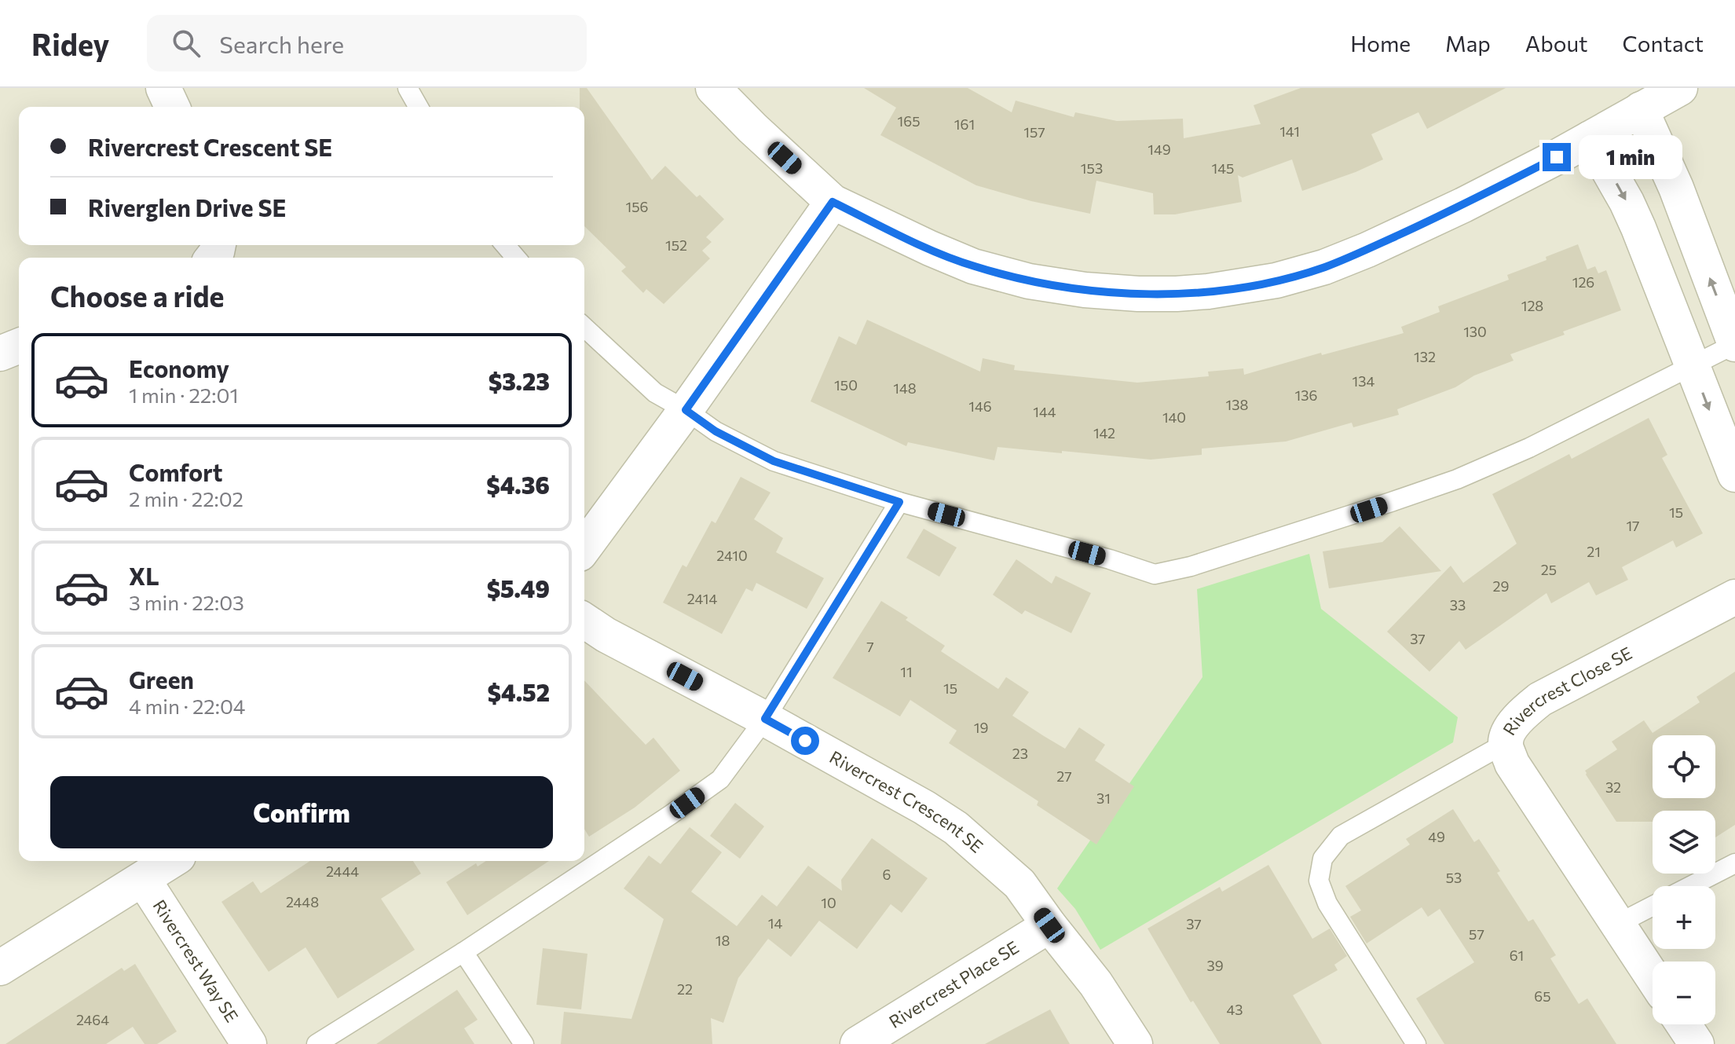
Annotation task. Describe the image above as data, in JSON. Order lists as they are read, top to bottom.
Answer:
{
  "streets": {
    "street": [
      "Rivercrest Close SE",
      "Rivercrest Crescent SE",
      "Rivercrest Way SE",
      "Rivercrest Place SE"
    ]
  },
  "crossings": [
    ["Rivercrest Crescent SE", "Rivercrest Place SE"]
  ],
  "house_numbers": [
    "165",
    "161",
    "141",
    "157",
    "149",
    "153",
    "145",
    "156",
    "152",
    "126",
    "128",
    "130",
    "132",
    "134",
    "150",
    "148",
    "136",
    "138",
    "146",
    "144",
    "140",
    "142",
    "15",
    "17",
    "21",
    "2410",
    "25",
    "29",
    "2414",
    "33",
    "37",
    "7",
    "11",
    "15",
    "19",
    "23",
    "27",
    "32",
    "31",
    "49",
    "2444",
    "6",
    "53",
    "2448",
    "10",
    "14",
    "37",
    "57",
    "18",
    "61",
    "39",
    "22",
    "65",
    "43",
    "2464"
  ],
  "page": {
    "header": "Ridey",
    "search": "Search here",
    "nav": [
      "Home",
      "Map",
      "About",
      "Contact"
    ],
    "banner": ["Rivercrest Crescent SE", "Riverglen Drive SE"],
    "bubble": "1 min",
    "heading": "Choose a ride",
    "list": [
      {
        "name": "Economy",
        "note": "1 min · 22:01",
        "value": "$3.23"
      },
      {
        "name": "Comfort",
        "note": "2 min · 22:02",
        "value": "$4.36"
      },
      {
        "name": "XL",
        "note": "3 min · 22:03",
        "value": "$5.49"
      },
      {
        "name": "Green",
        "note": "4 min · 22:04",
        "value": "$4.52"
      }
    ],
    "map_buttons": ["+", "−"],
    "buttons": "Confirm"
  }
}
